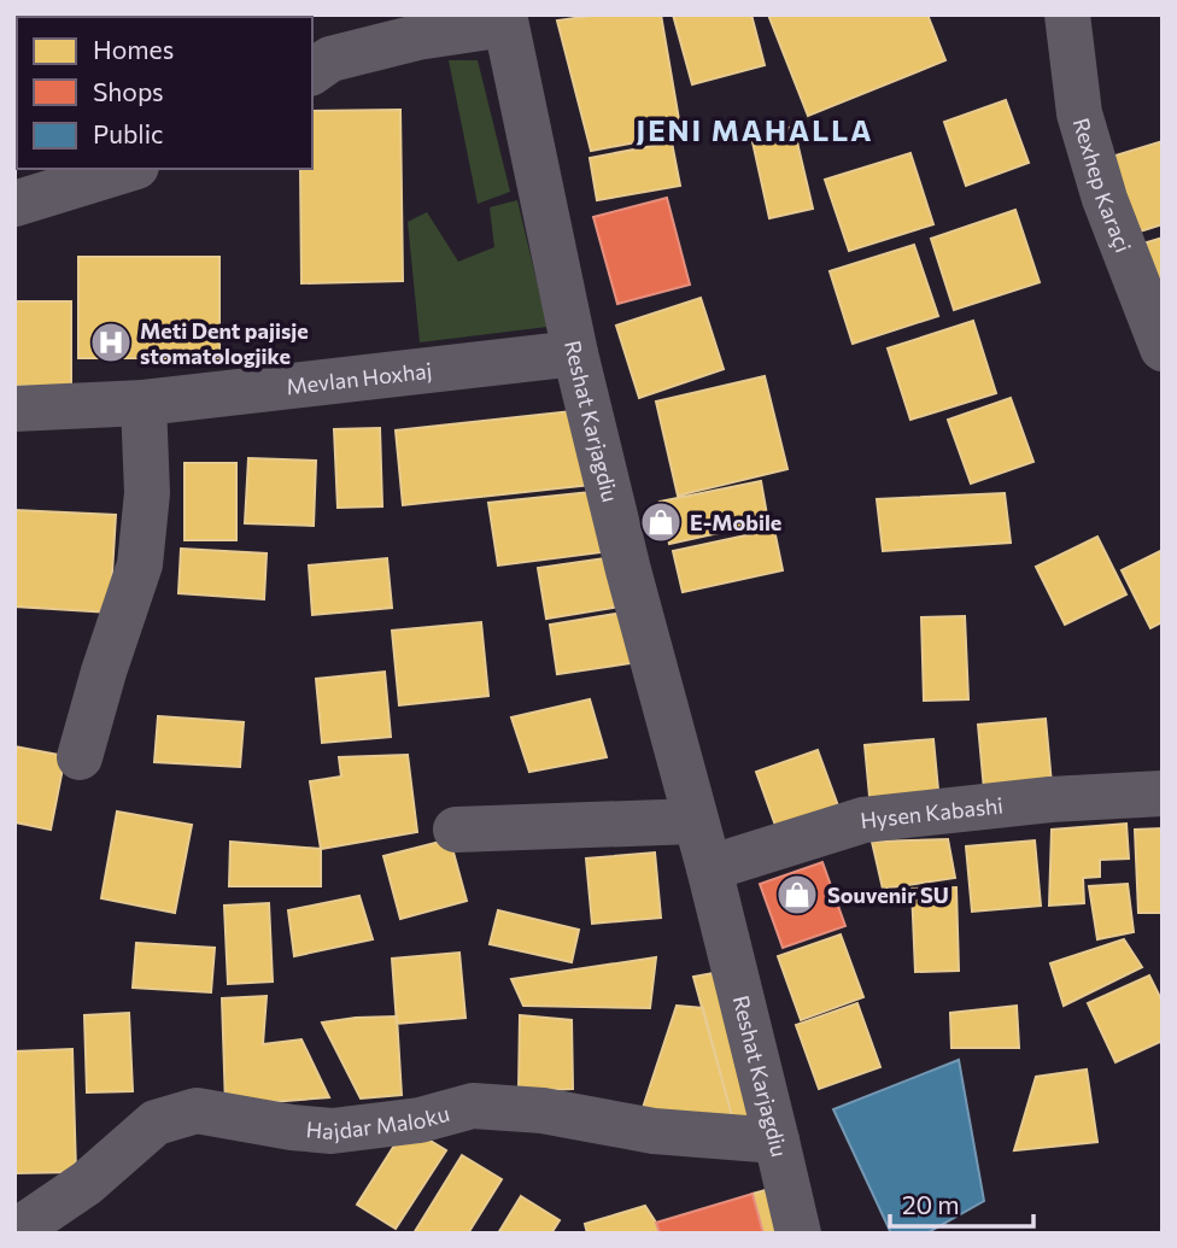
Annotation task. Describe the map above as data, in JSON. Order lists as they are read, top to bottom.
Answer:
{
  "streets": {
    "street": [
      "Rexhep Karaçi",
      "Mevlan Hoxhaj",
      "Reshat Karjagdiu",
      "Hysen Kabashi",
      "Hajdar Maloku"
    ]
  },
  "crossings": [
    ["Mevlan Hoxhaj", "Reshat Karjagdiu"],
    ["Reshat Karjagdiu", "Hysen Kabashi"],
    ["Reshat Karjagdiu", "Hajdar Maloku"]
  ],
  "districts": ["JENI MAHALLA"],
  "places": {
    "hospital": ["Meti Dent pajisje stomatologjike"],
    "shop": ["E-Mobile", "Souvenir SU"]
  },
  "legend": ["Homes", "Shops", "Public"],
  "scale_bar": "20 m"
}
